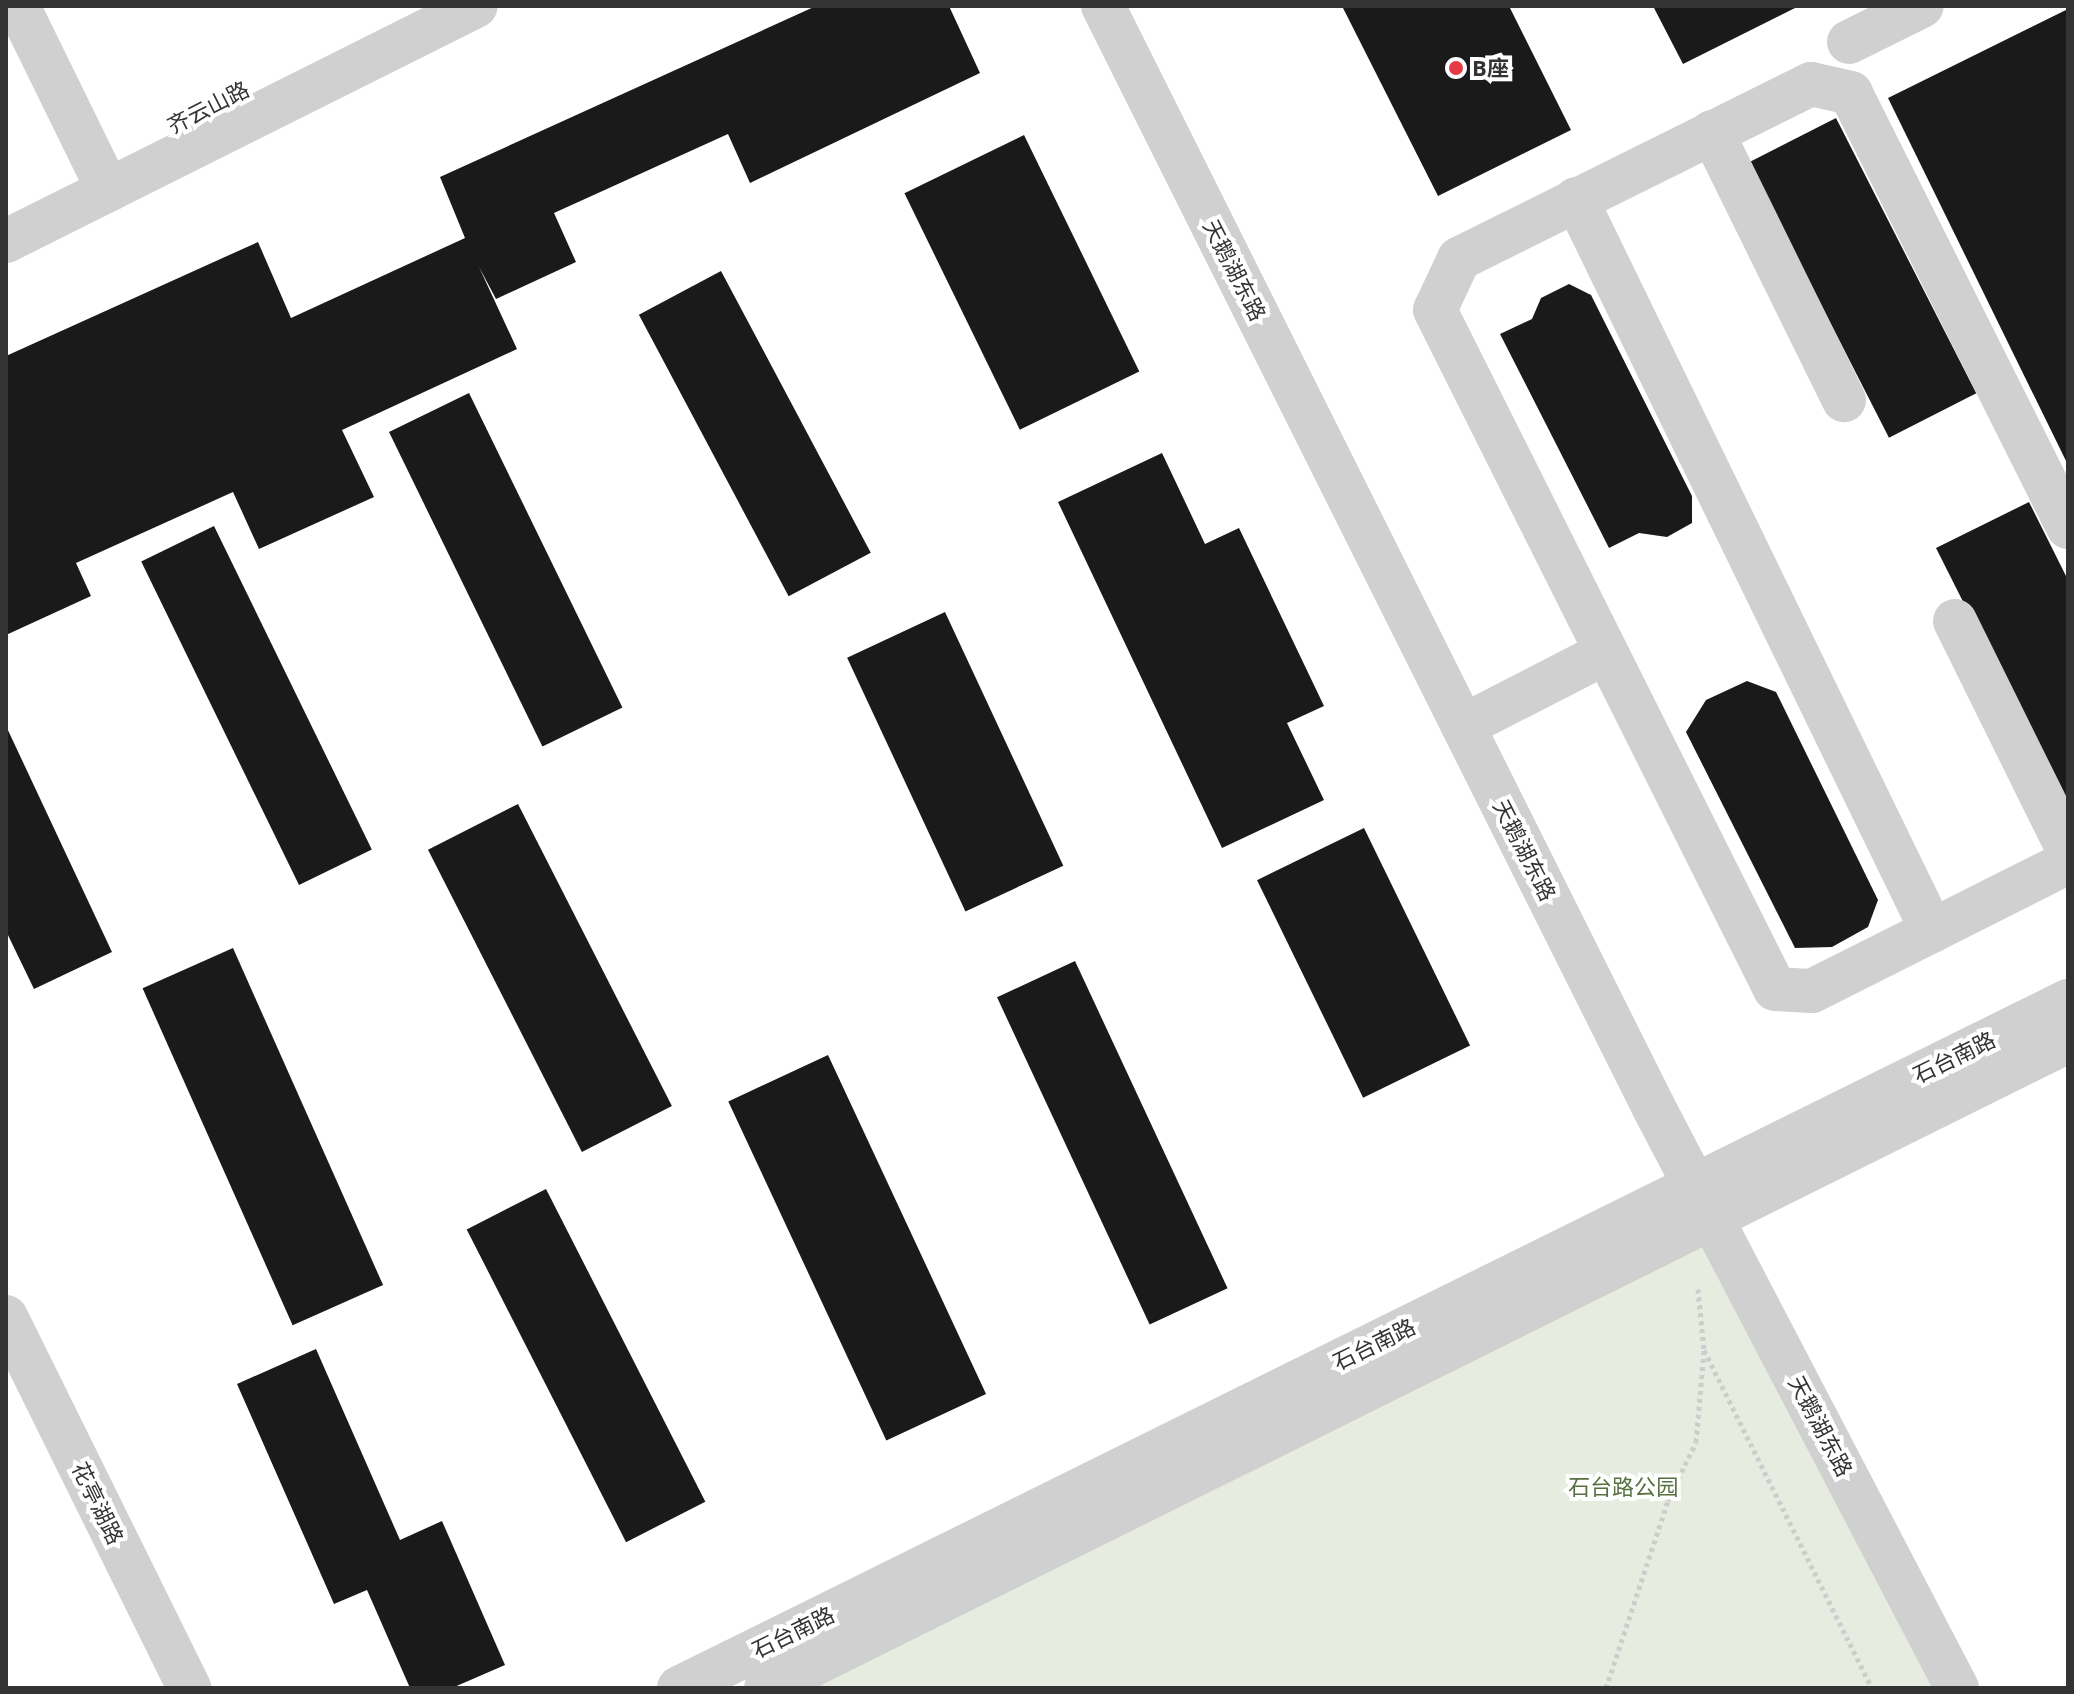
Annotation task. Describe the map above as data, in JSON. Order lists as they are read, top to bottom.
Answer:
{
  "streets": {
    "street": [
      "齐云山路",
      "天鹅湖东路",
      "石台南路",
      "花亭湖路"
    ]
  },
  "crossings": [
    ["天鹅湖东路", "石台南路"]
  ],
  "parks": ["石台路公园"],
  "places": ["B座"]
}
